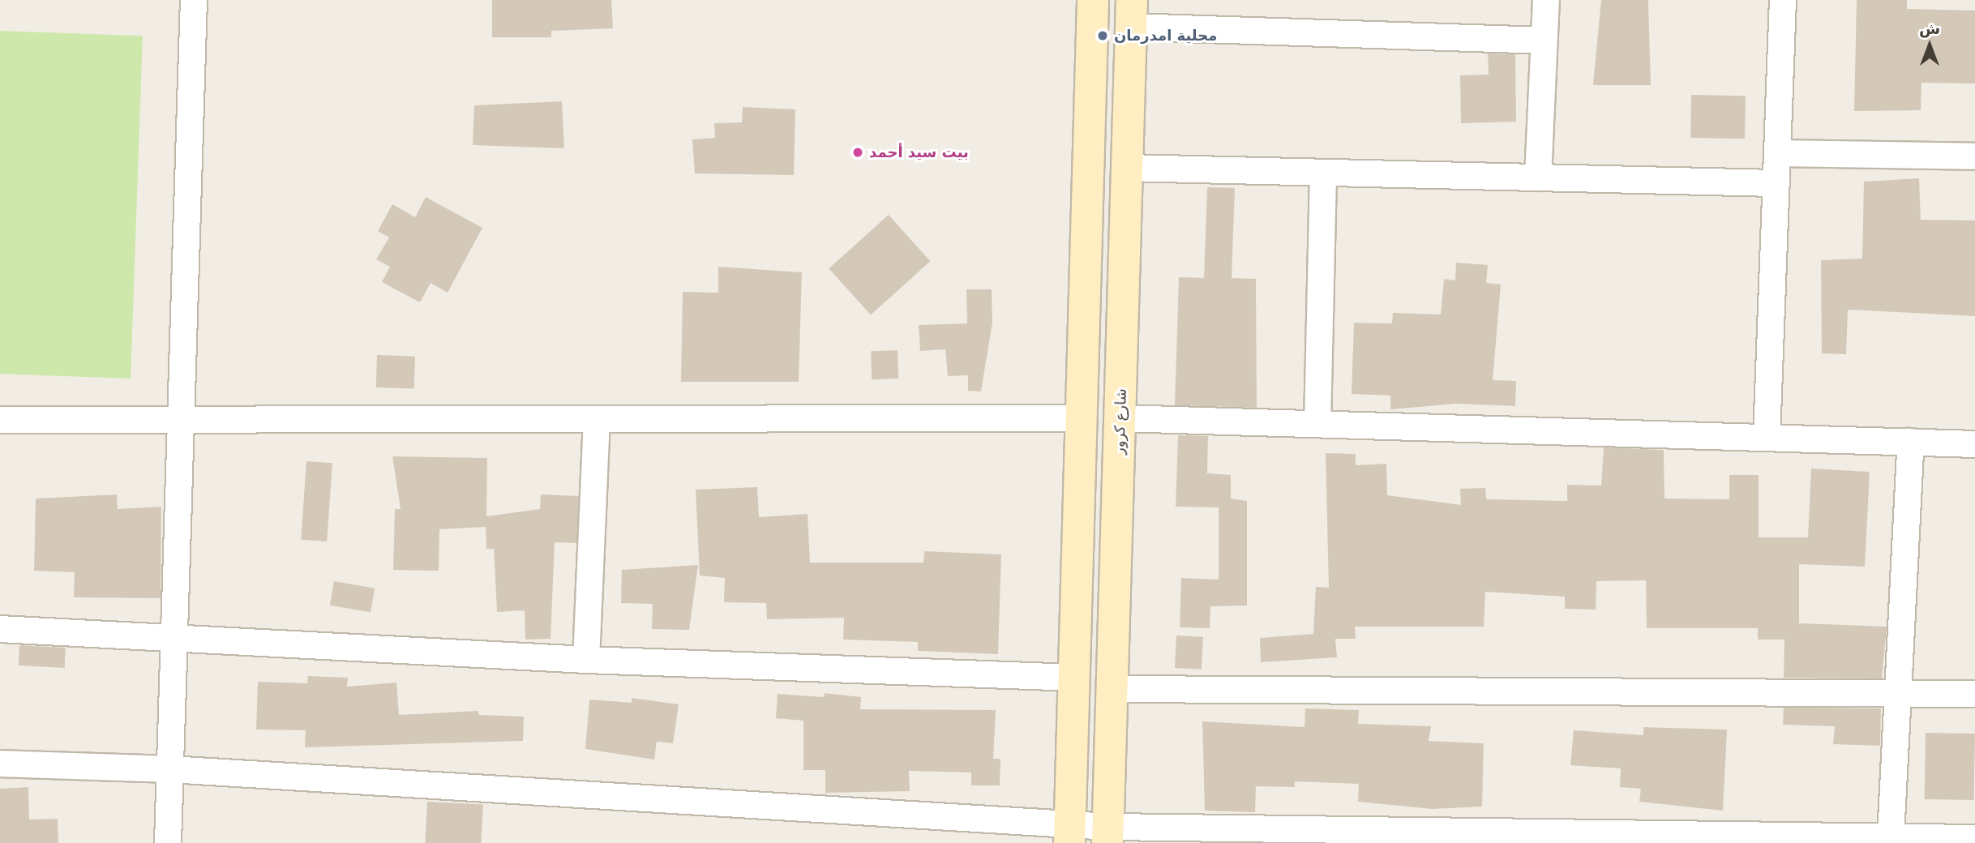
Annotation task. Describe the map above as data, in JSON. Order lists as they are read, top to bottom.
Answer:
{
  "streets": {
    "main road": ["شارع كرور"]
  },
  "places": ["محلية امدرمان", "بيت سيد أحمد"],
  "north": "top"
}
